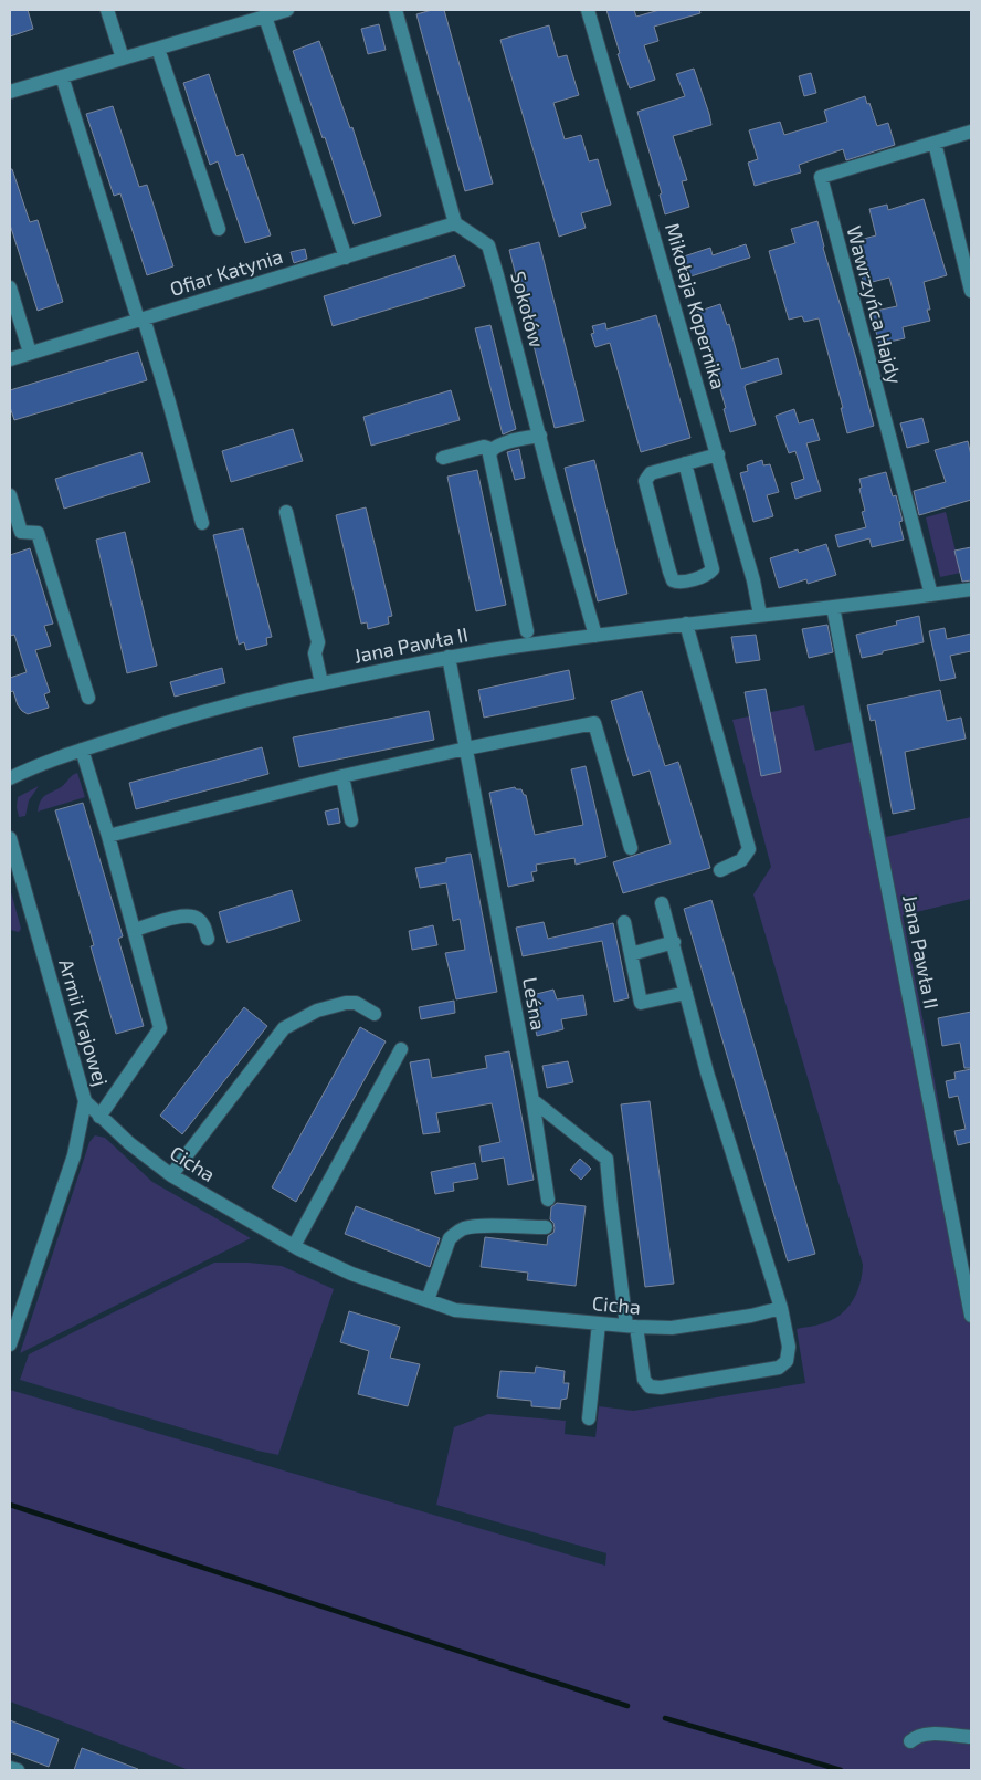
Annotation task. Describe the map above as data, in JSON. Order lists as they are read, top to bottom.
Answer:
{
  "streets": {
    "street": [
      "Ofiar Katynia",
      "Wawrzyńca Hajdy",
      "Mikołaja Kopernika",
      "Sokołów",
      "Jana Pawła II",
      "Leśna",
      "Armii Krajowej",
      "Cicha"
    ]
  },
  "crossings": [
    ["Ofiar Katynia", "Sokołów"],
    ["Wawrzyńca Hajdy", "Jana Pawła II"],
    ["Mikołaja Kopernika", "Jana Pawła II"],
    ["Sokołów", "Jana Pawła II"],
    ["Jana Pawła II", "Leśna"],
    ["Armii Krajowej", "Cicha"]
  ]
}
